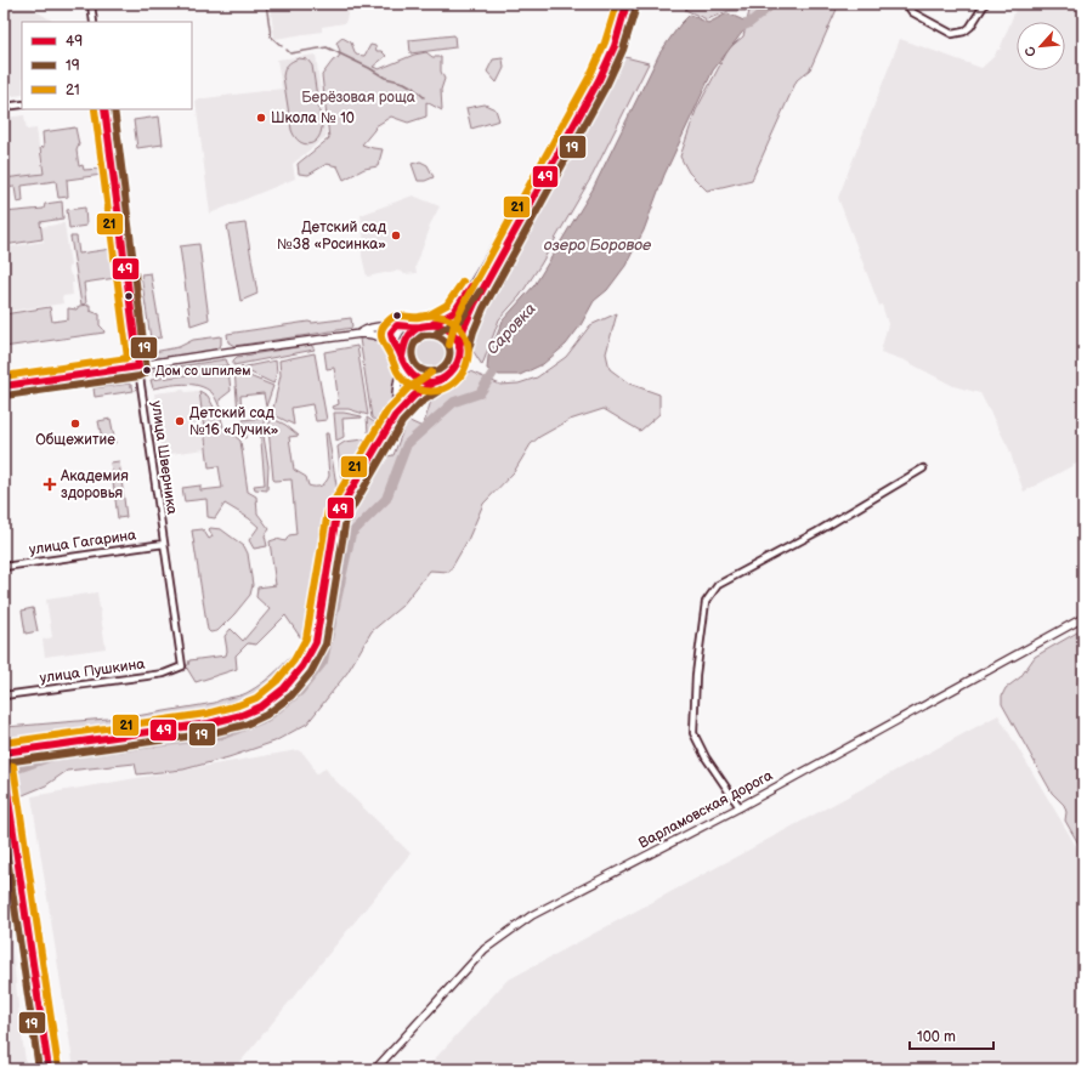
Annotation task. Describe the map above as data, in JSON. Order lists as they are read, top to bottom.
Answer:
{
  "streets": {
    "street": [
      "улица Шверника",
      "улица Гагарина",
      "улица Пушкина",
      "Варламовская дорога"
    ]
  },
  "crossings": [
    ["улица Шверника", "улица Гагарина"],
    ["улица Шверника", "улица Пушкина"]
  ],
  "water": ["озеро Боровое", "Саровка"],
  "parks": ["Берёзовая роща"],
  "places": {
    "other": [
      "Школа № 10",
      "Детский сад №38 «Росинка»",
      "Дом со шпилем",
      "Детский сад №16 «Лучик»",
      "Общежитие"
    ],
    "health": ["Академия здоровья"]
  },
  "lines": ["transit line 49", "transit line 21", "transit line 19"],
  "legend": ["49", "19", "21"],
  "scale_bar": "100 m",
  "north": "bottom left"
}
